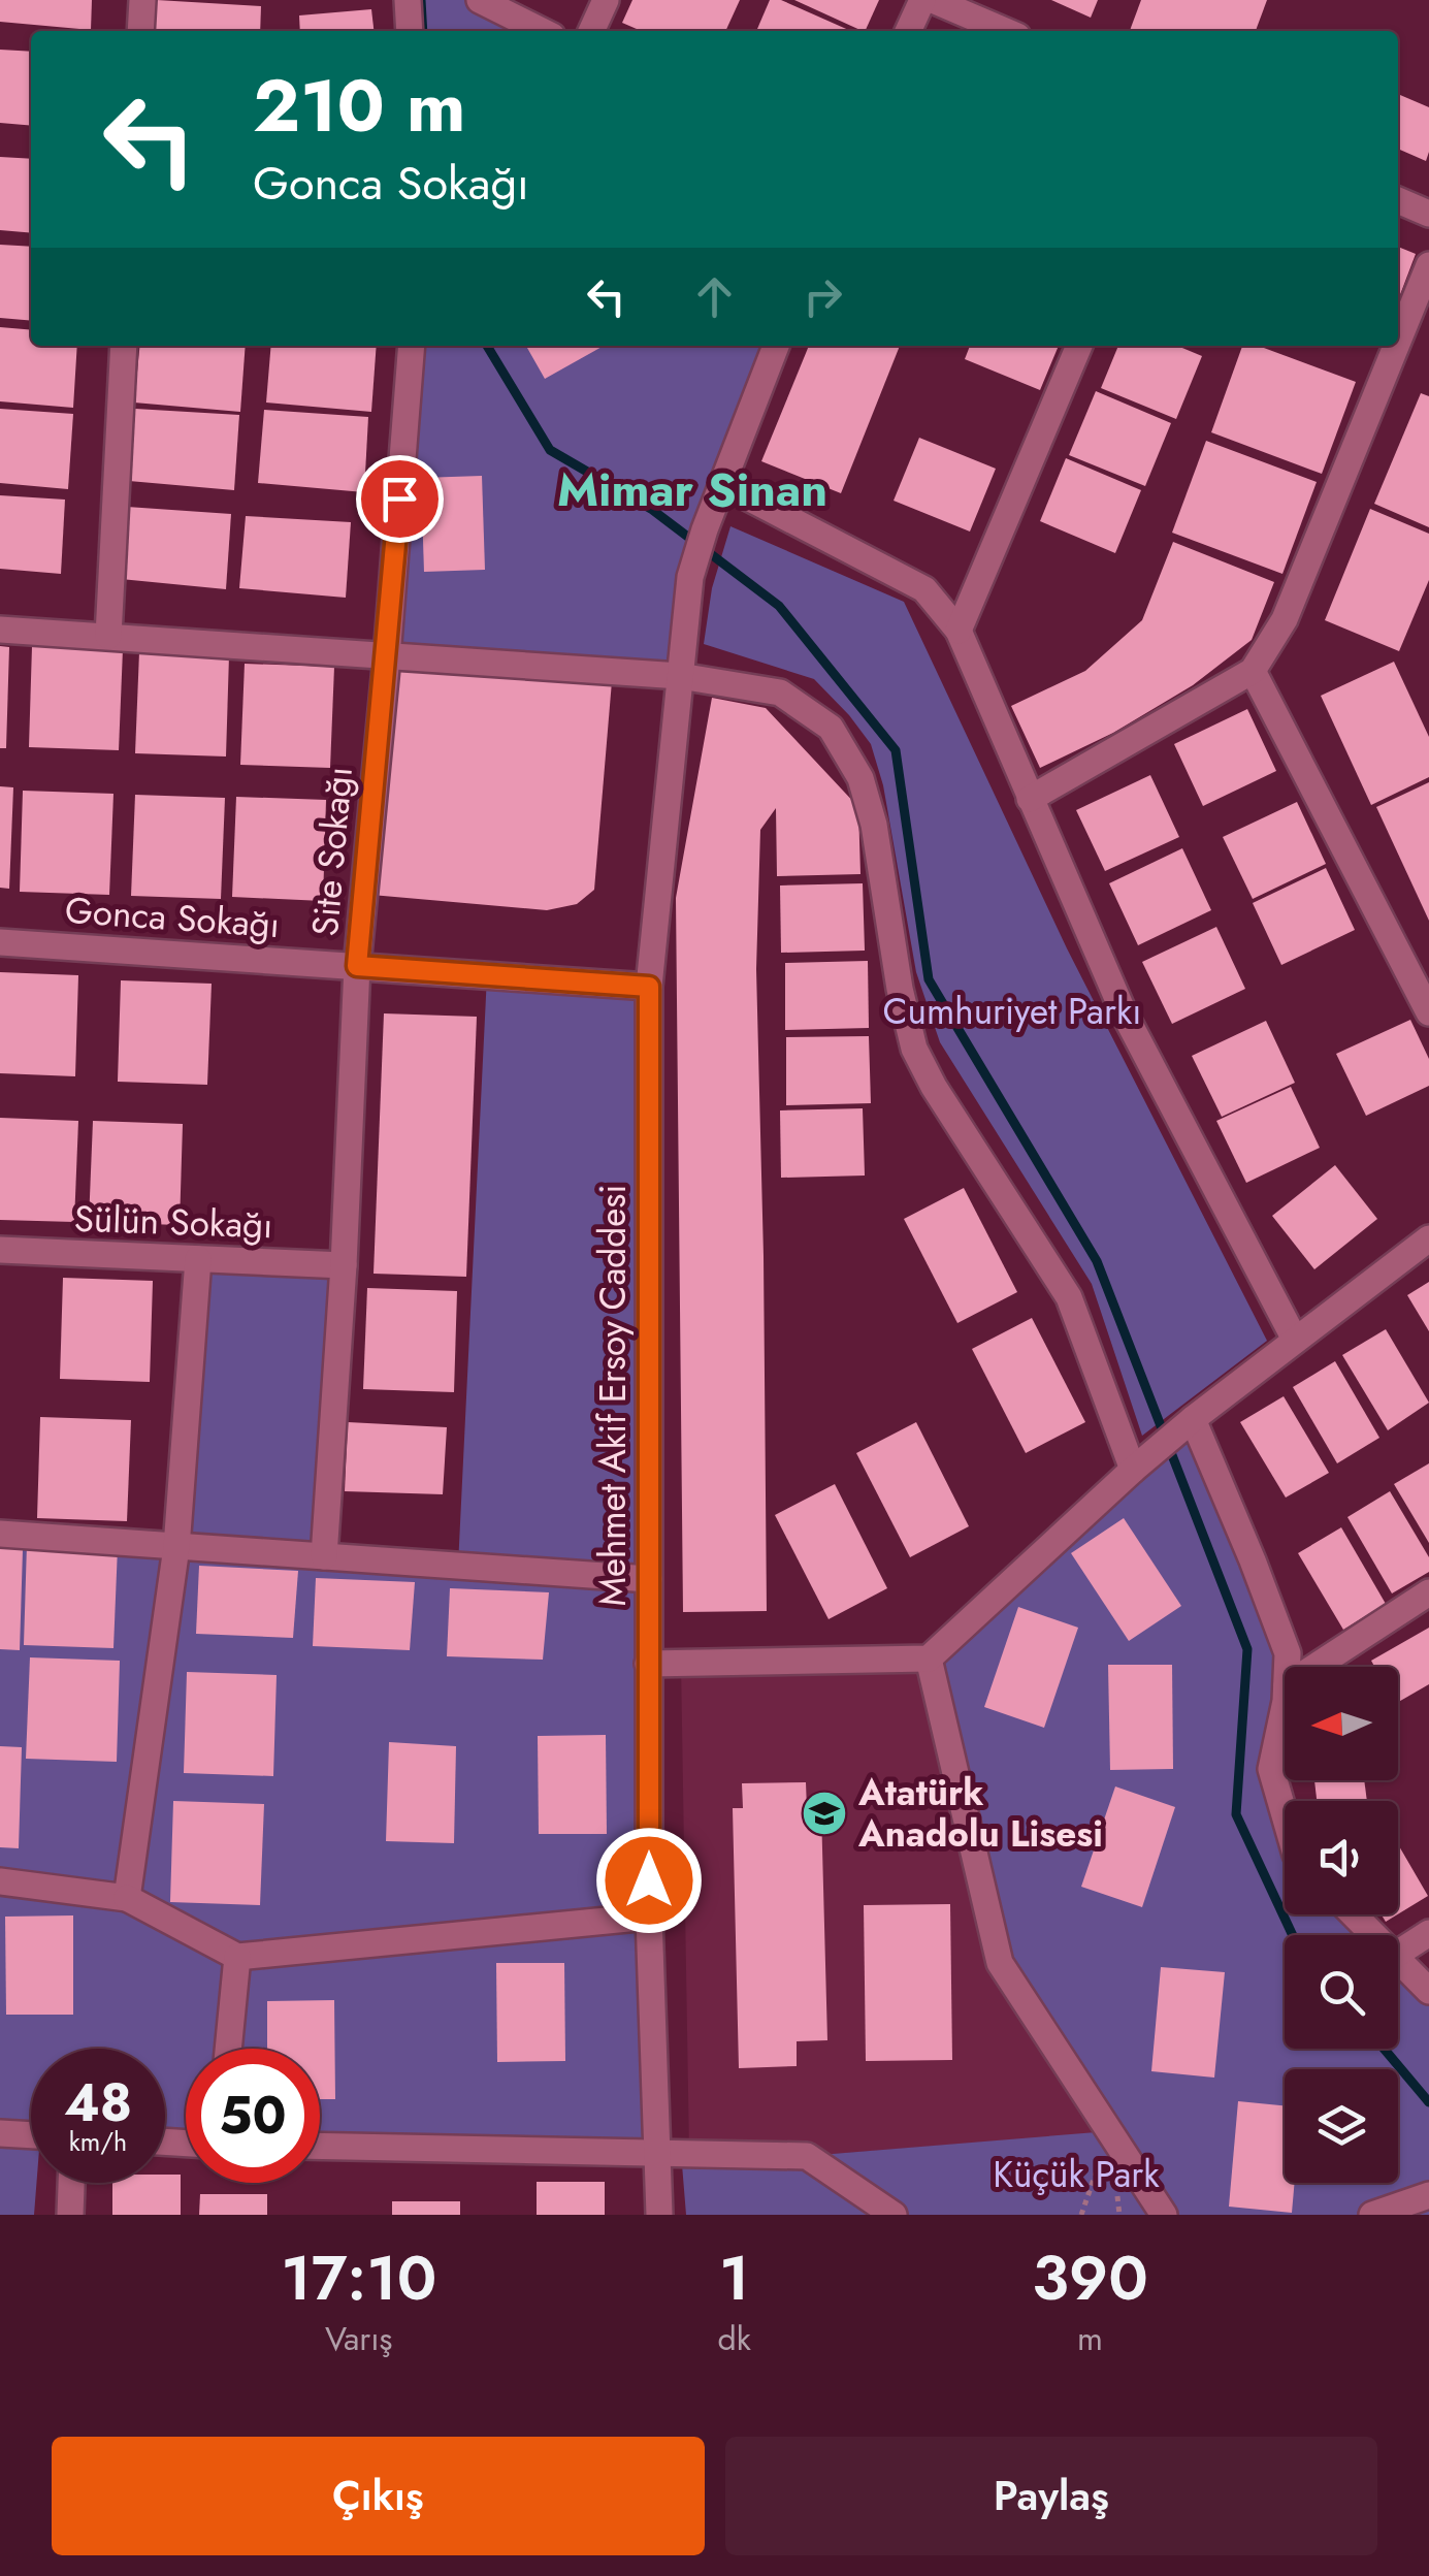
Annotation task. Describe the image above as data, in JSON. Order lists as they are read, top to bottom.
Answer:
{
  "streets": {
    "street": [
      "Site Sokağı",
      "Gonca Sokağı",
      "Sülün Sokağı",
      "Mehmet Akif Ersoy Caddesi"
    ]
  },
  "crossings": [
    ["Site Sokağı", "Gonca Sokağı"],
    ["Site Sokağı", "Sülün Sokağı"],
    ["Gonca Sokağı", "Mehmet Akif Ersoy Caddesi"]
  ],
  "districts": ["Mimar Sinan"],
  "parks": ["Cumhuriyet Parkı", "Küçük Park"],
  "places": {
    "school or university": ["Atatürk Anadolu Lisesi"]
  },
  "north": "left",
  "page": {
    "turn": ["210 m", "Gonca Sokağı"],
    "speed": "48 km/h",
    "limit": "50",
    "eta": [
      "17:10",
      "Varış",
      "1",
      "dk",
      "390",
      "m"
    ],
    "buttons": ["Çıkış", "Paylaş"]
  }
}
